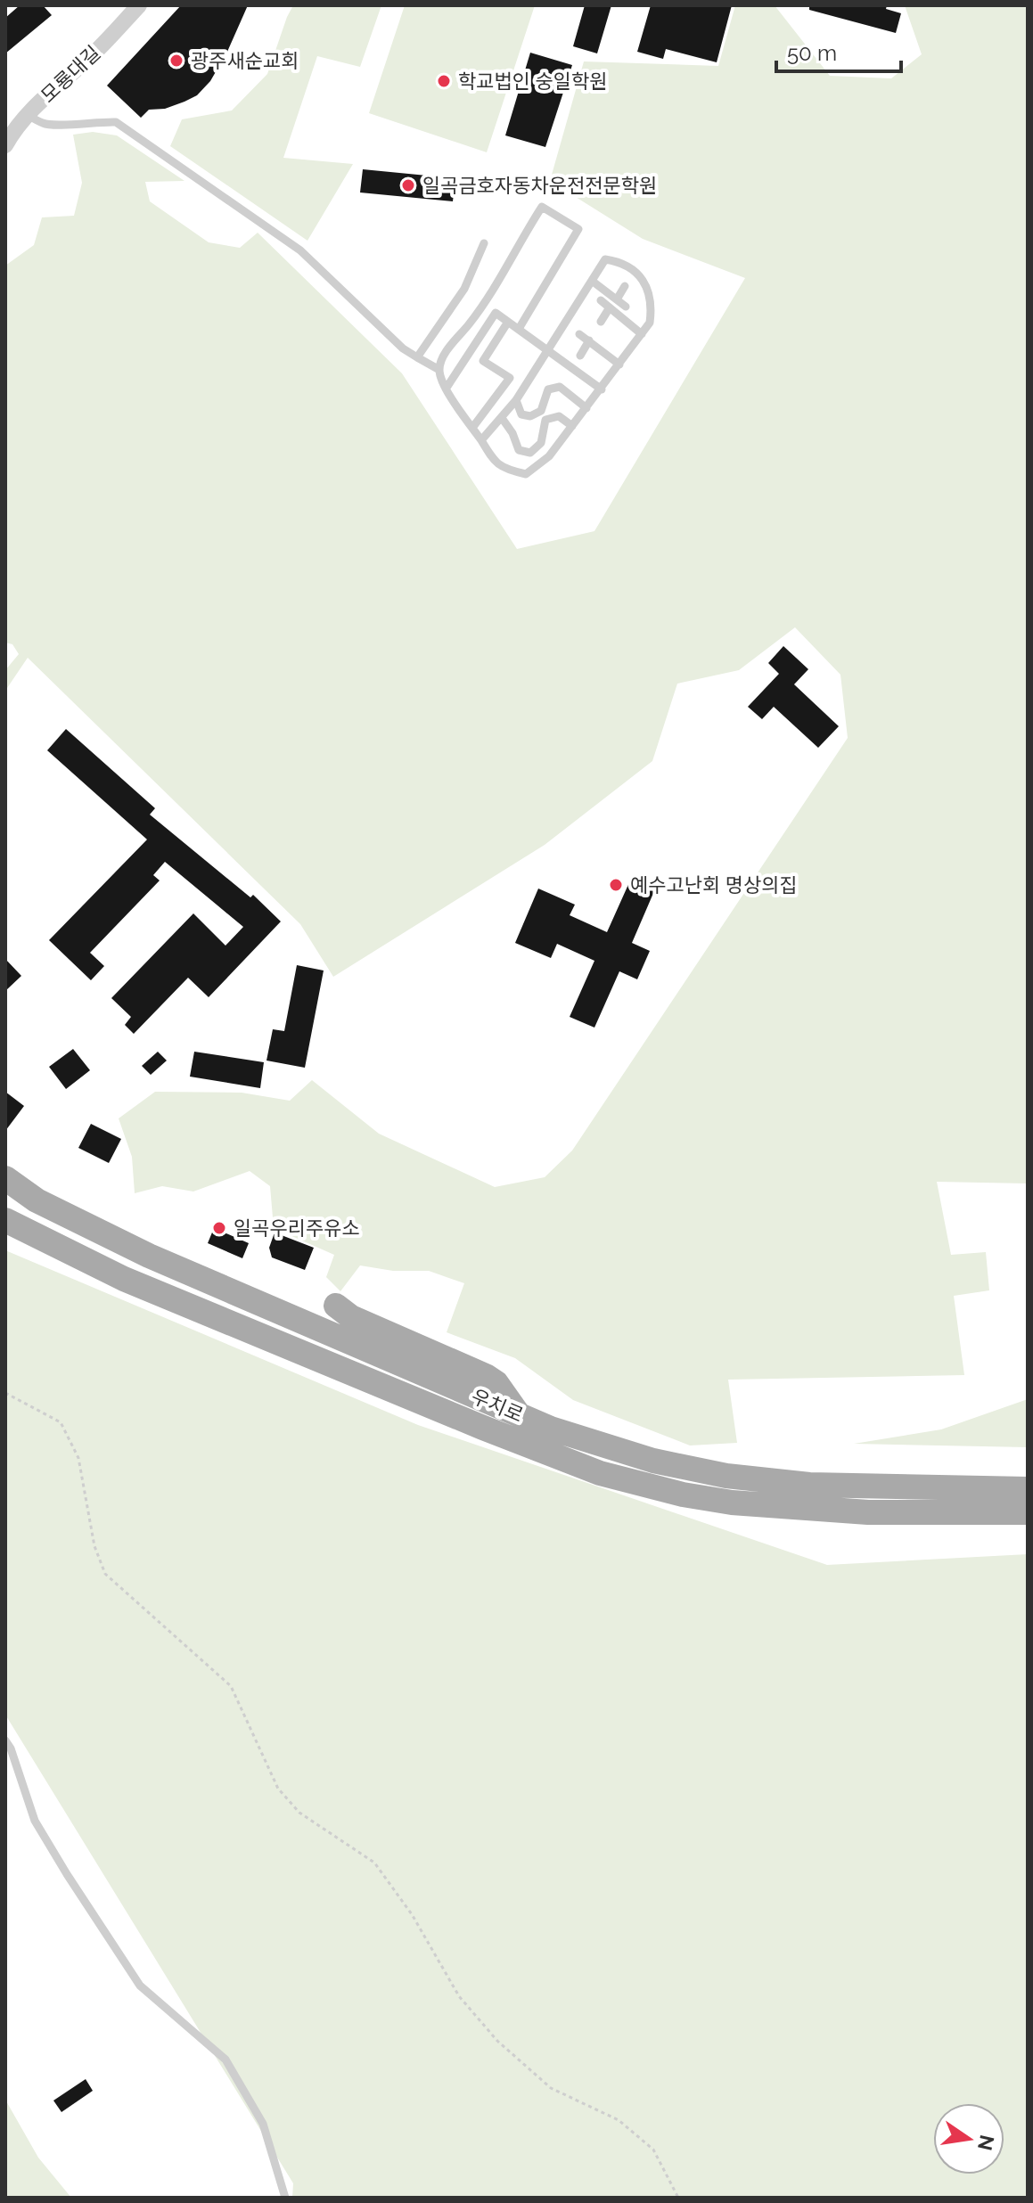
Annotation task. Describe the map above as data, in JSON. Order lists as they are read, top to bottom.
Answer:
{
  "streets": {
    "main road": ["우치로"],
    "street": ["모룡대길"]
  },
  "places": [
    "광주새순교회",
    "학교법인 숭일학원",
    "일곡금호자동차운전전문학원",
    "예수고난회 명상의집",
    "일곡우리주유소"
  ],
  "scale_bar": "50 m",
  "north": "right"
}
